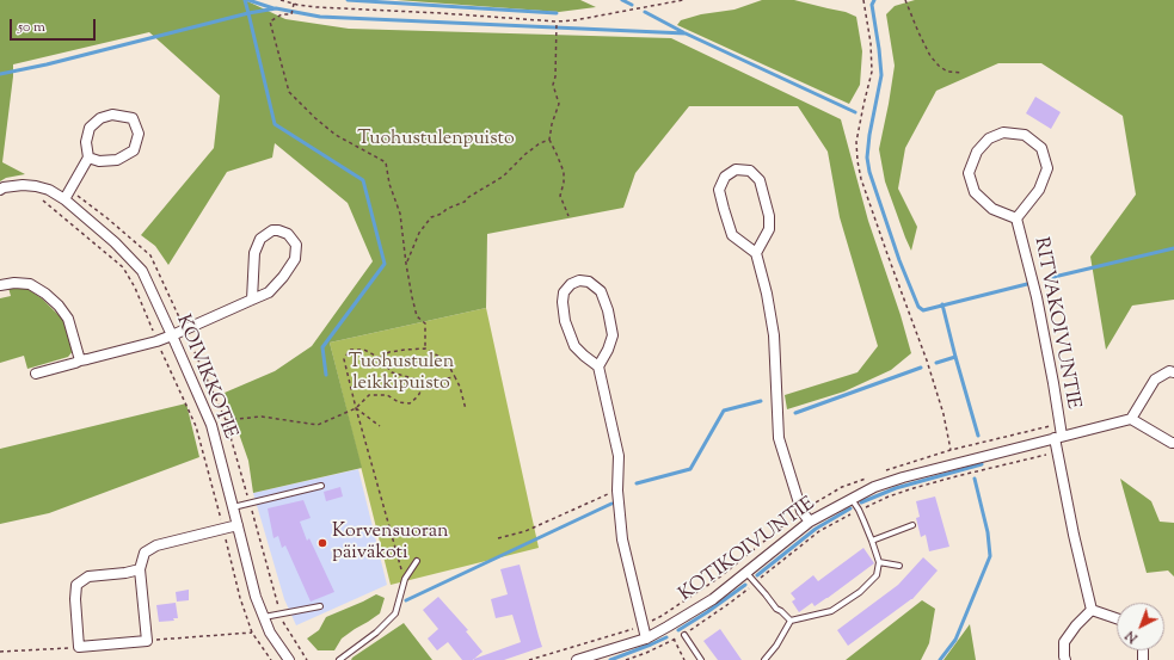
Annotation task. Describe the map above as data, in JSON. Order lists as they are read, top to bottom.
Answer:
{
  "streets": {
    "street": ["RITVAKOIVUNTIE", "KOIVIKKOTIE", "KOTIKOIVUNTIE"]
  },
  "crossings": [
    ["RITVAKOIVUNTIE", "KOTIKOIVUNTIE"]
  ],
  "parks": ["Tuohustulenpuisto", "Tuohustulen leikkipuisto"],
  "places": ["Korvensuoran päiväkoti"],
  "scale_bar": "50 m",
  "north": "bottom left"
}
